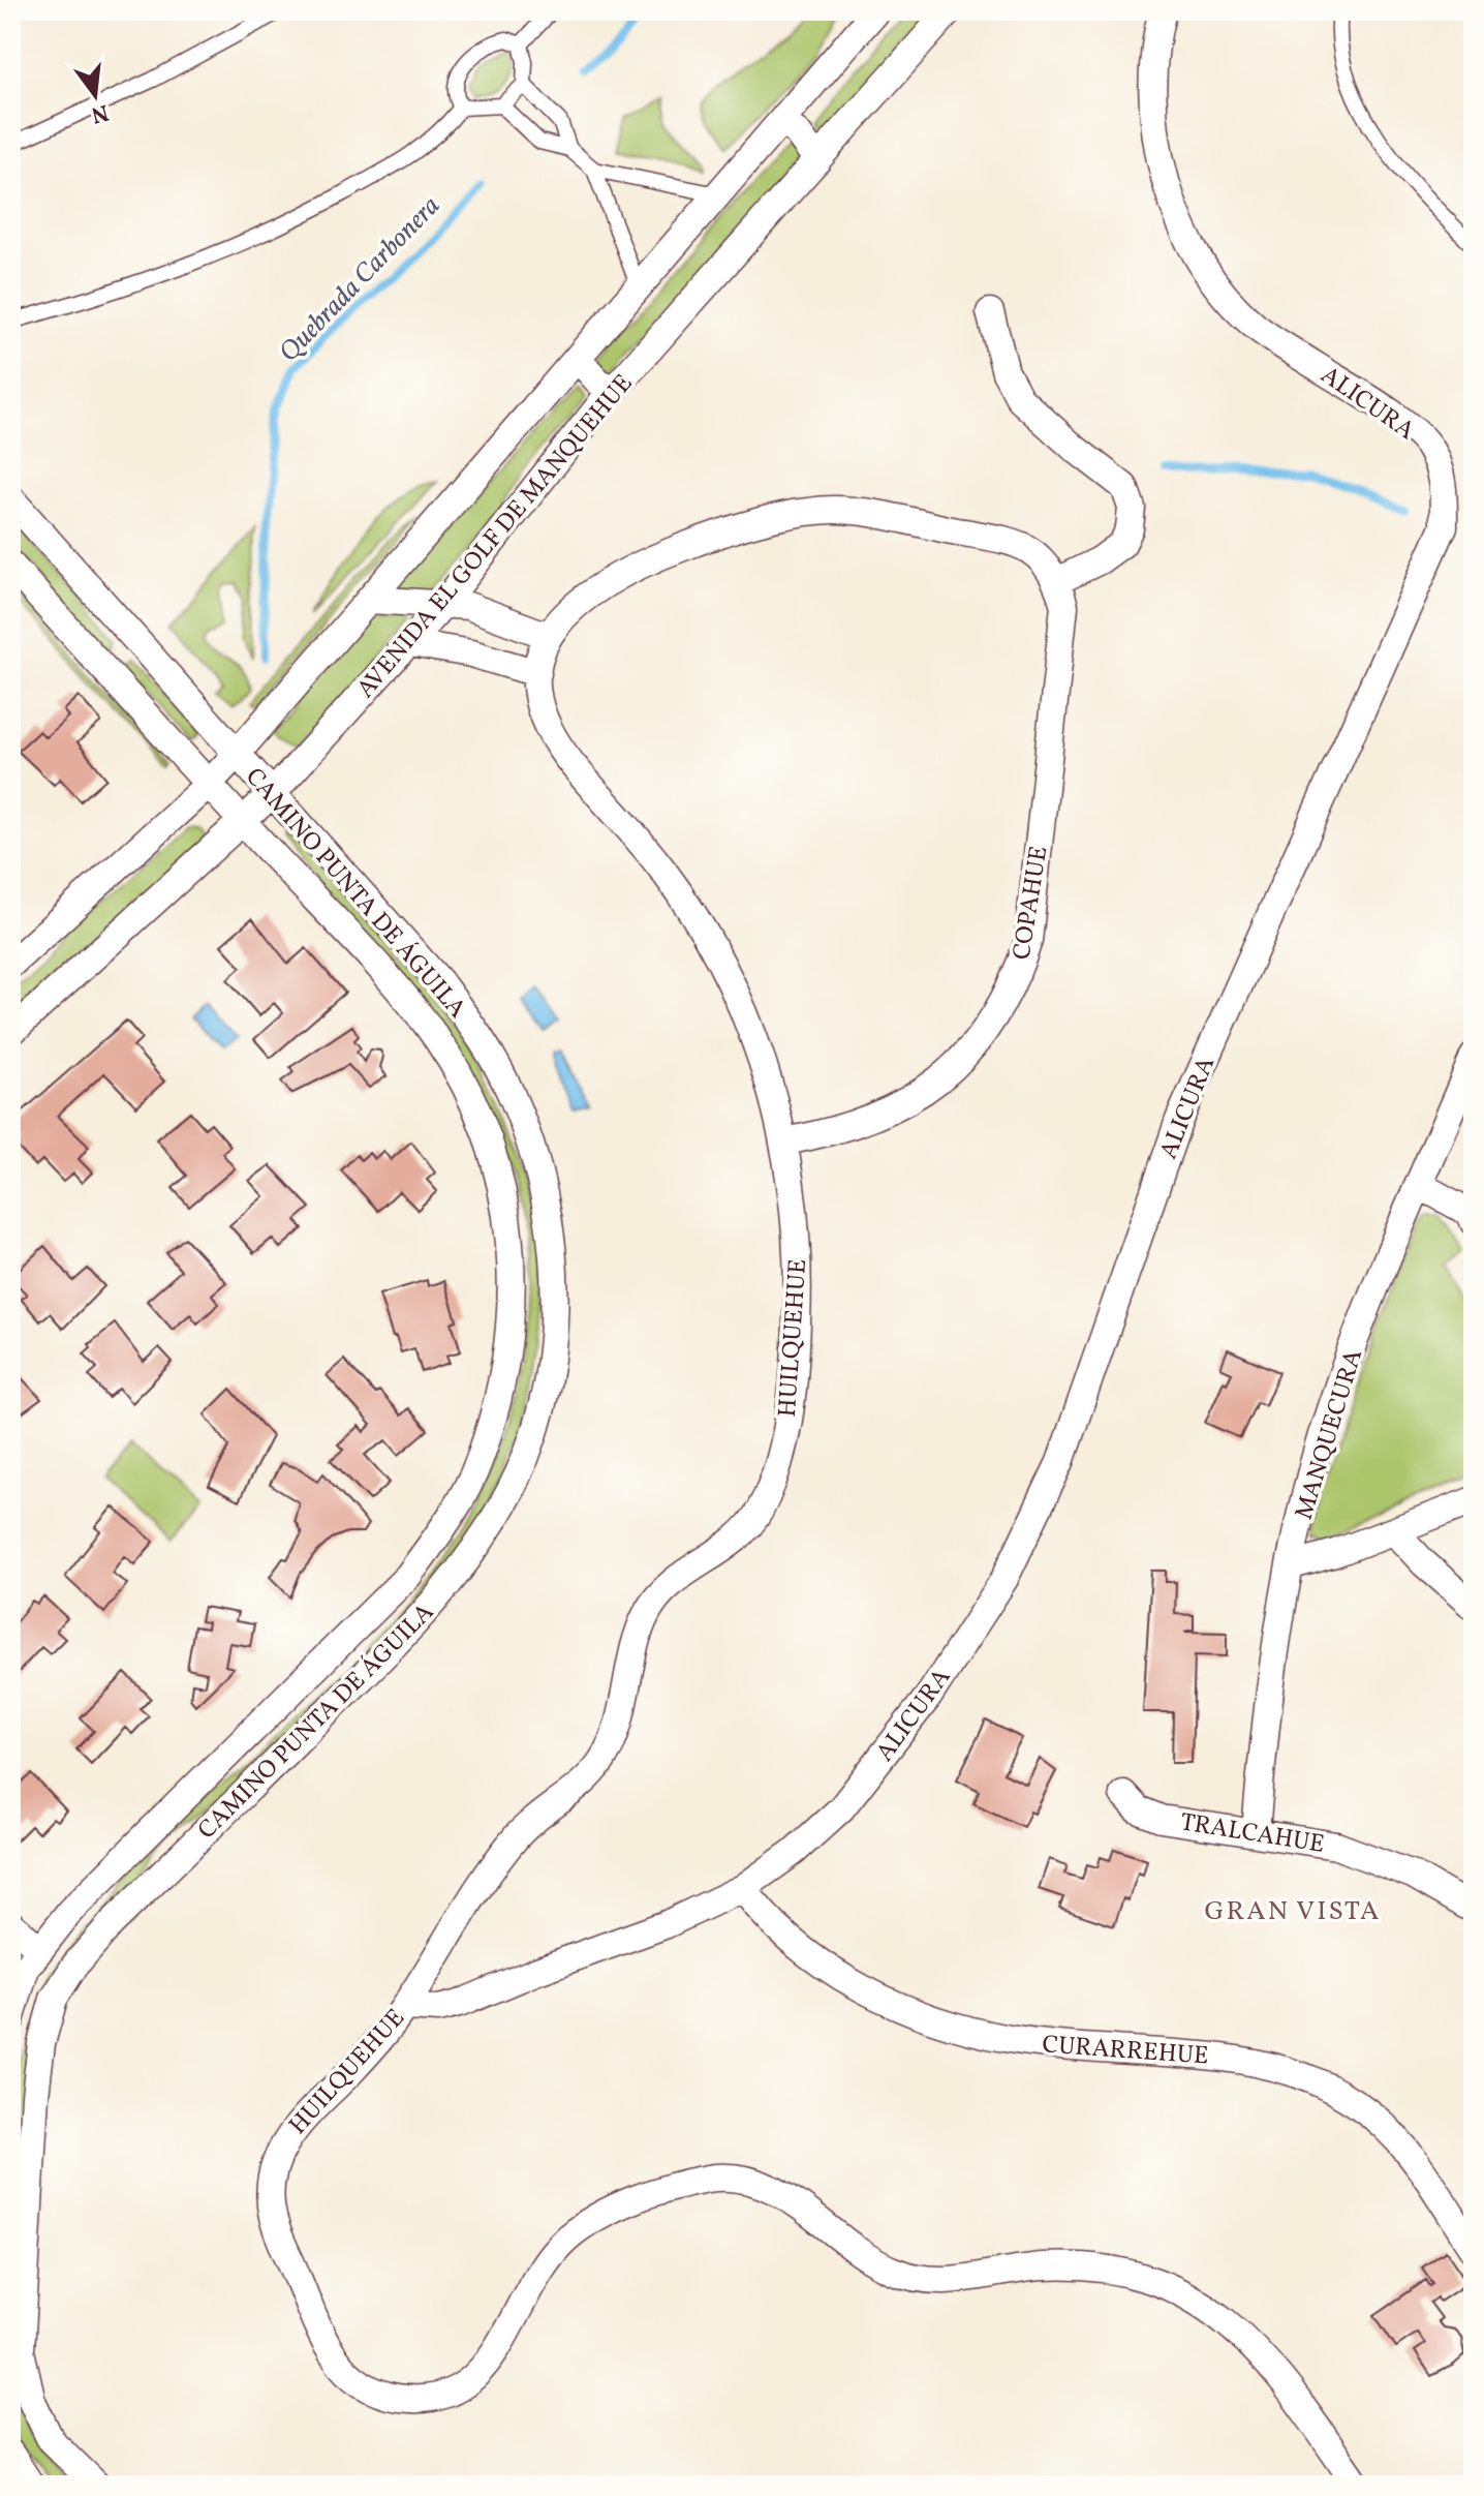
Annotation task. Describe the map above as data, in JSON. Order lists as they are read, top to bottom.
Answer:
{
  "streets": {
    "street": [
      "ALICURA",
      "AVENIDA EL GOLF DE MANQUEHUE",
      "CAMINO PUNTA DE ÁGUILA",
      "COPAHUE",
      "HUILQUEHUE",
      "MANQUECURA",
      "TRALCAHUE",
      "CURARREHUE"
    ]
  },
  "crossings": [
    ["ALICURA", "HUILQUEHUE"],
    ["ALICURA", "CURARREHUE"],
    ["AVENIDA EL GOLF DE MANQUEHUE", "CAMINO PUNTA DE ÁGUILA"],
    ["COPAHUE", "HUILQUEHUE"],
    ["MANQUECURA", "TRALCAHUE"]
  ],
  "districts": ["GRAN VISTA"],
  "water": ["Quebrada Carbonera"],
  "north": "bottom"
}
